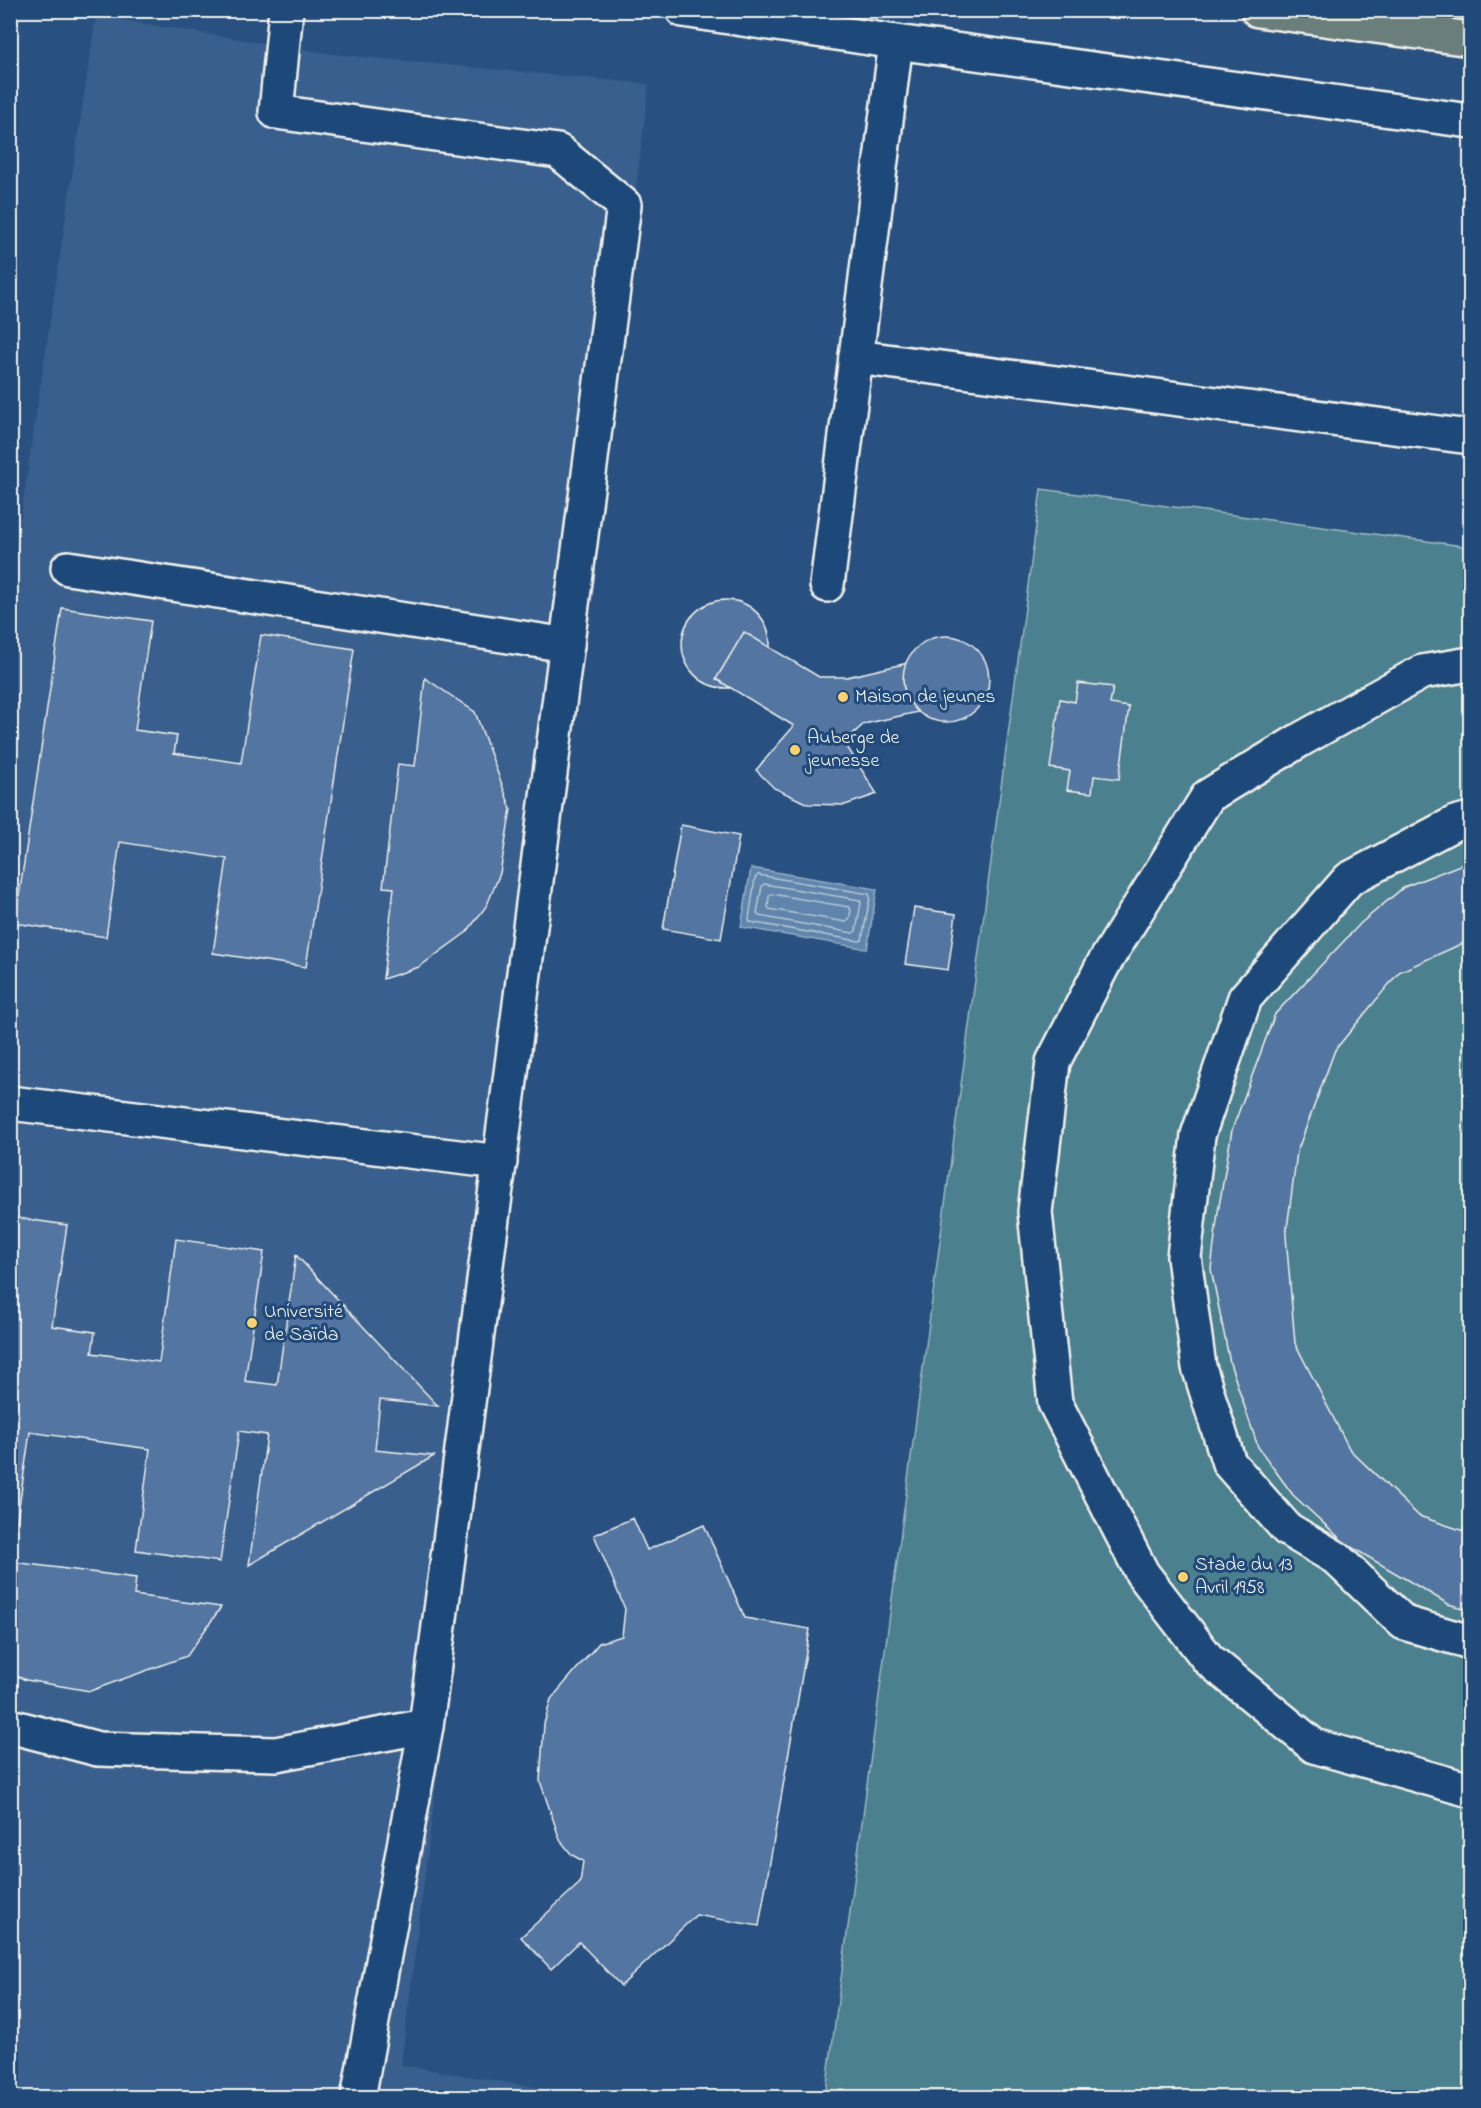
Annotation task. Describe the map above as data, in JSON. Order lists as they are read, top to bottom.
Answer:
{
  "places": [
    "Maison de jeunes",
    "Auberge de jeunesse",
    "Université de Saïda",
    "Stade du 13 Avril 1958"
  ]
}
